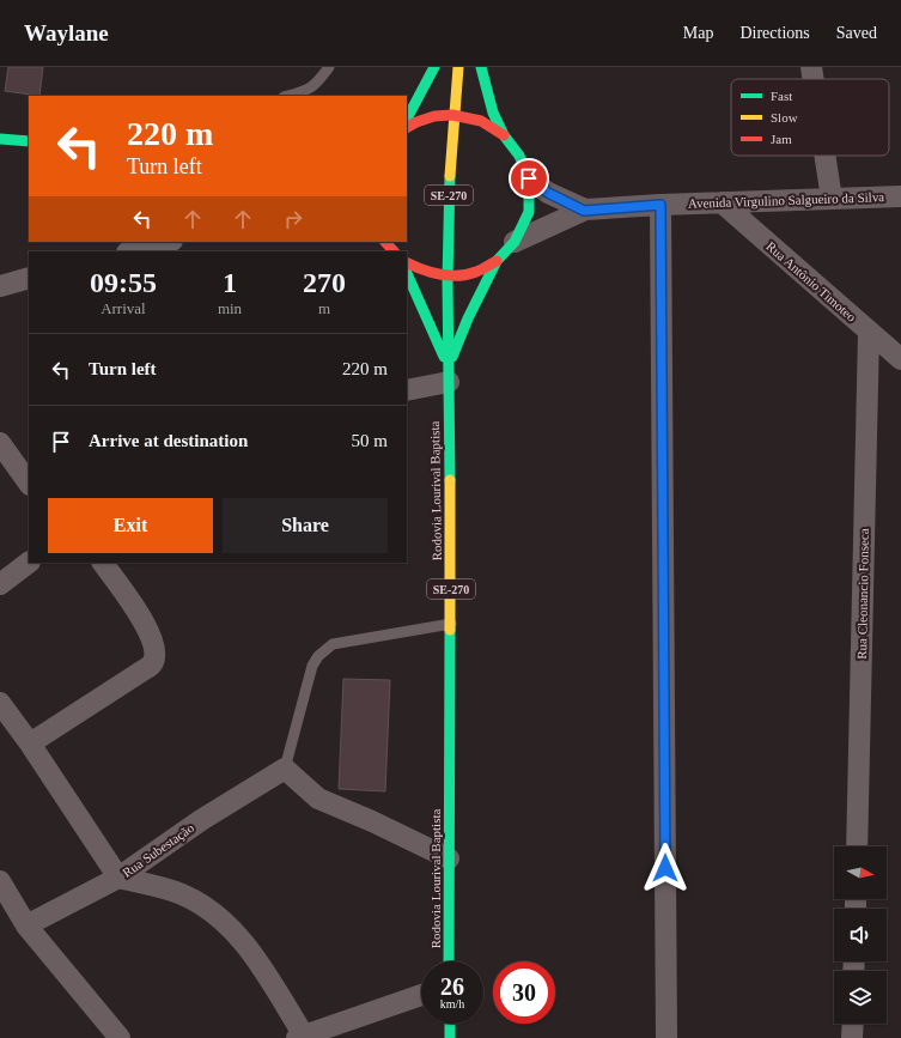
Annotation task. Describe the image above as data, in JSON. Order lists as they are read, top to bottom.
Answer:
{
  "streets": {
    "main road": ["SE-270", "Rodovia Lourival Baptista"],
    "street": [
      "Avenida Virgulino Salgueiro da Silva",
      "Rua Antônio Timoteo",
      "Rua Cleonancio Fonseca",
      "Rua Subestação"
    ]
  },
  "crossings": [
    ["Avenida Virgulino Salgueiro da Silva", "Rua Antônio Timoteo"],
    ["Rua Antônio Timoteo", "Rua Cleonancio Fonseca"]
  ],
  "legend": ["Fast", "Slow", "Jam"],
  "north": "right",
  "page": {
    "header": "Waylane",
    "nav": ["Map", "Directions", "Saved"],
    "turn": ["220 m", "Turn left"],
    "eta": [
      "09:55",
      "Arrival",
      "1",
      "min",
      "270",
      "m"
    ],
    "list": [
      {
        "name": "Turn left",
        "value": "220 m"
      },
      {
        "name": "Arrive at destination",
        "value": "50 m"
      }
    ],
    "buttons": ["Exit", "Share"],
    "speed": "26 km/h",
    "limit": "30"
  }
}
